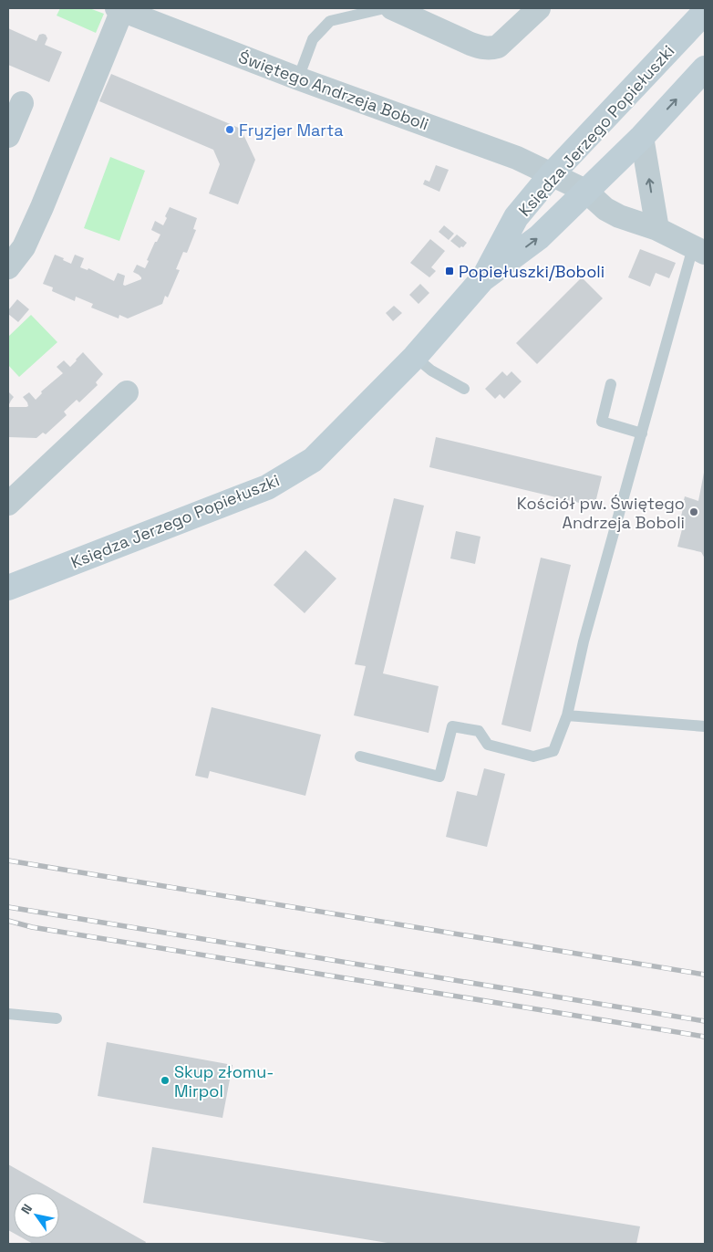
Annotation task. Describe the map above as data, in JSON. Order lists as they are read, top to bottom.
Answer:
{
  "streets": {
    "street": ["Świętego Andrzeja Boboli", "Księdza Jerzego Popiełuszki"]
  },
  "crossings": [
    ["Świętego Andrzeja Boboli", "Księdza Jerzego Popiełuszki"]
  ],
  "places": {
    "other": ["Fryzjer Marta", "Kościół pw. Świętego Andrzeja Boboli", "Skup złomu- Mirpol"],
    "transit": ["Popiełuszki/Boboli"]
  },
  "north": "top left"
}
